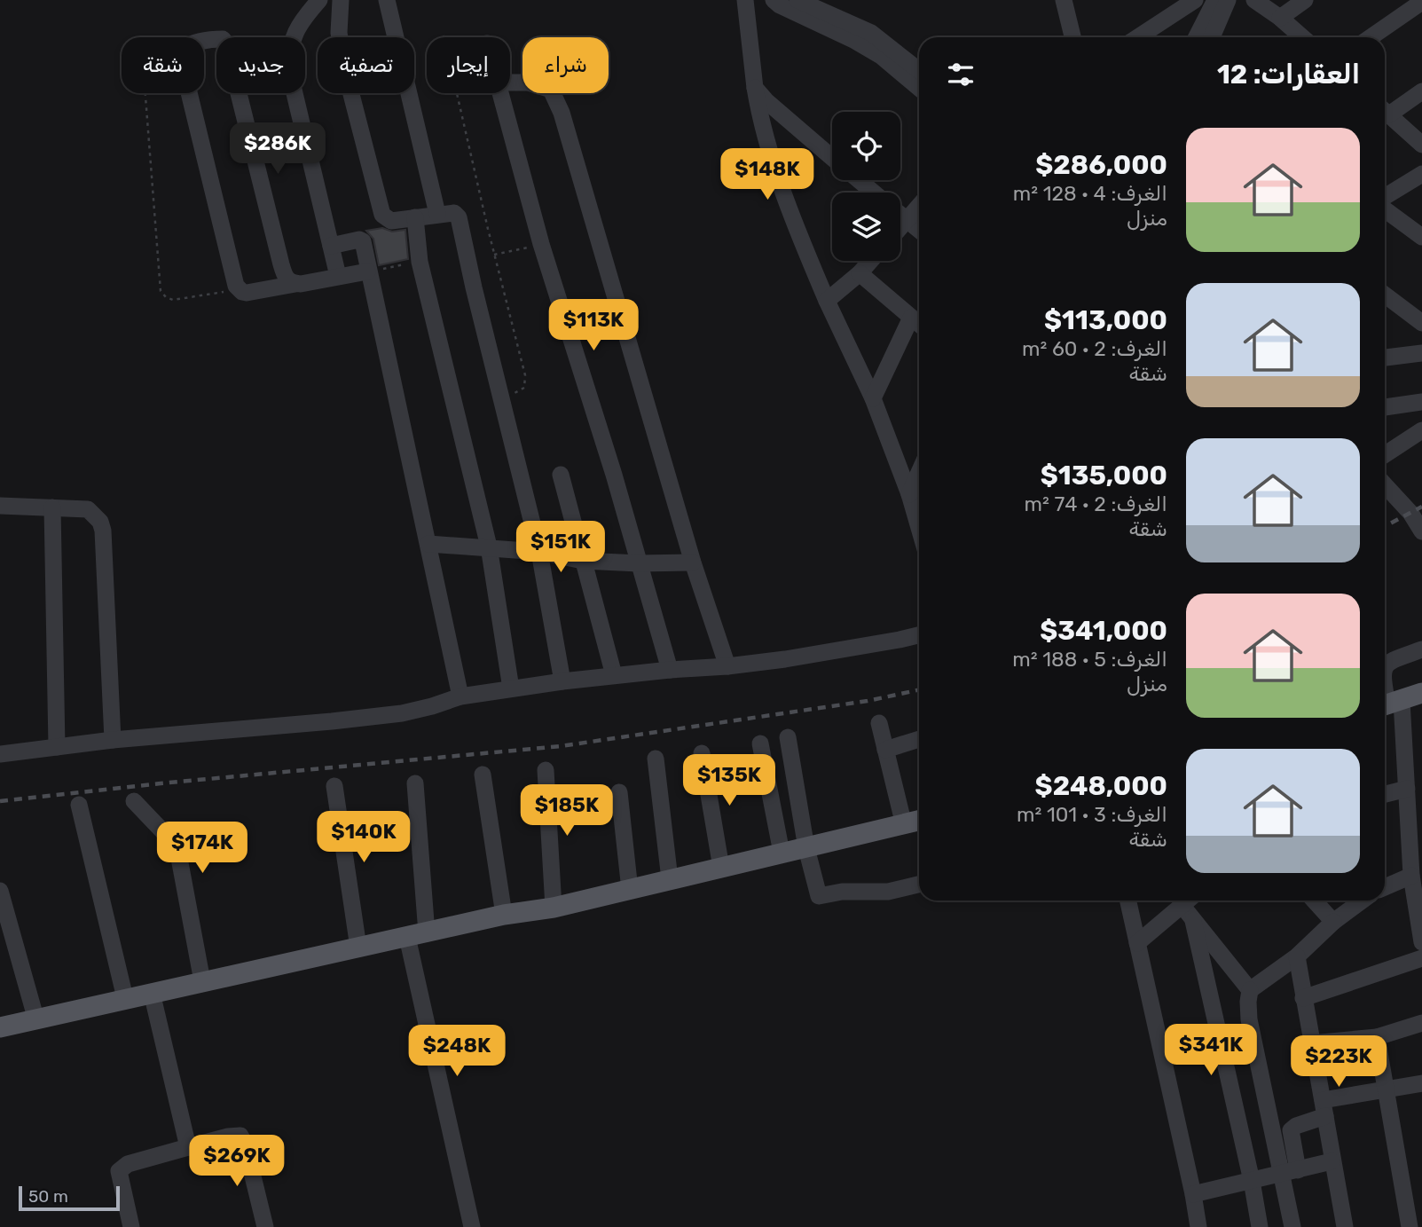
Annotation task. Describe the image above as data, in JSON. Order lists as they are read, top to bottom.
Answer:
{
  "scale_bar": "50 m",
  "page": {
    "chip": [
      "شراء",
      "إيجار",
      "تصفية",
      "جديد",
      "شقة"
    ],
    "heading": "العقارات: 12",
    "list": [
      {
        "name": "$286,000",
        "note": "الغرف: 4 · 128 m² · منزل"
      },
      {
        "name": "$113,000",
        "note": "الغرف: 2 · 60 m² · شقة"
      },
      {
        "name": "$135,000",
        "note": "الغرف: 2 · 74 m² · شقة"
      },
      {
        "name": "$341,000",
        "note": "الغرف: 5 · 188 m² · منزل"
      },
      {
        "name": "$248,000",
        "note": "الغرف: 3 · 101 m² · شقة"
      }
    ],
    "price": [
      "$286K",
      "$148K",
      "$113K",
      "$151K",
      "$135K",
      "$185K",
      "$140K",
      "$174K",
      "$341K",
      "$248K",
      "$223K",
      "$269K"
    ],
    "scale": "50 m"
  }
}
